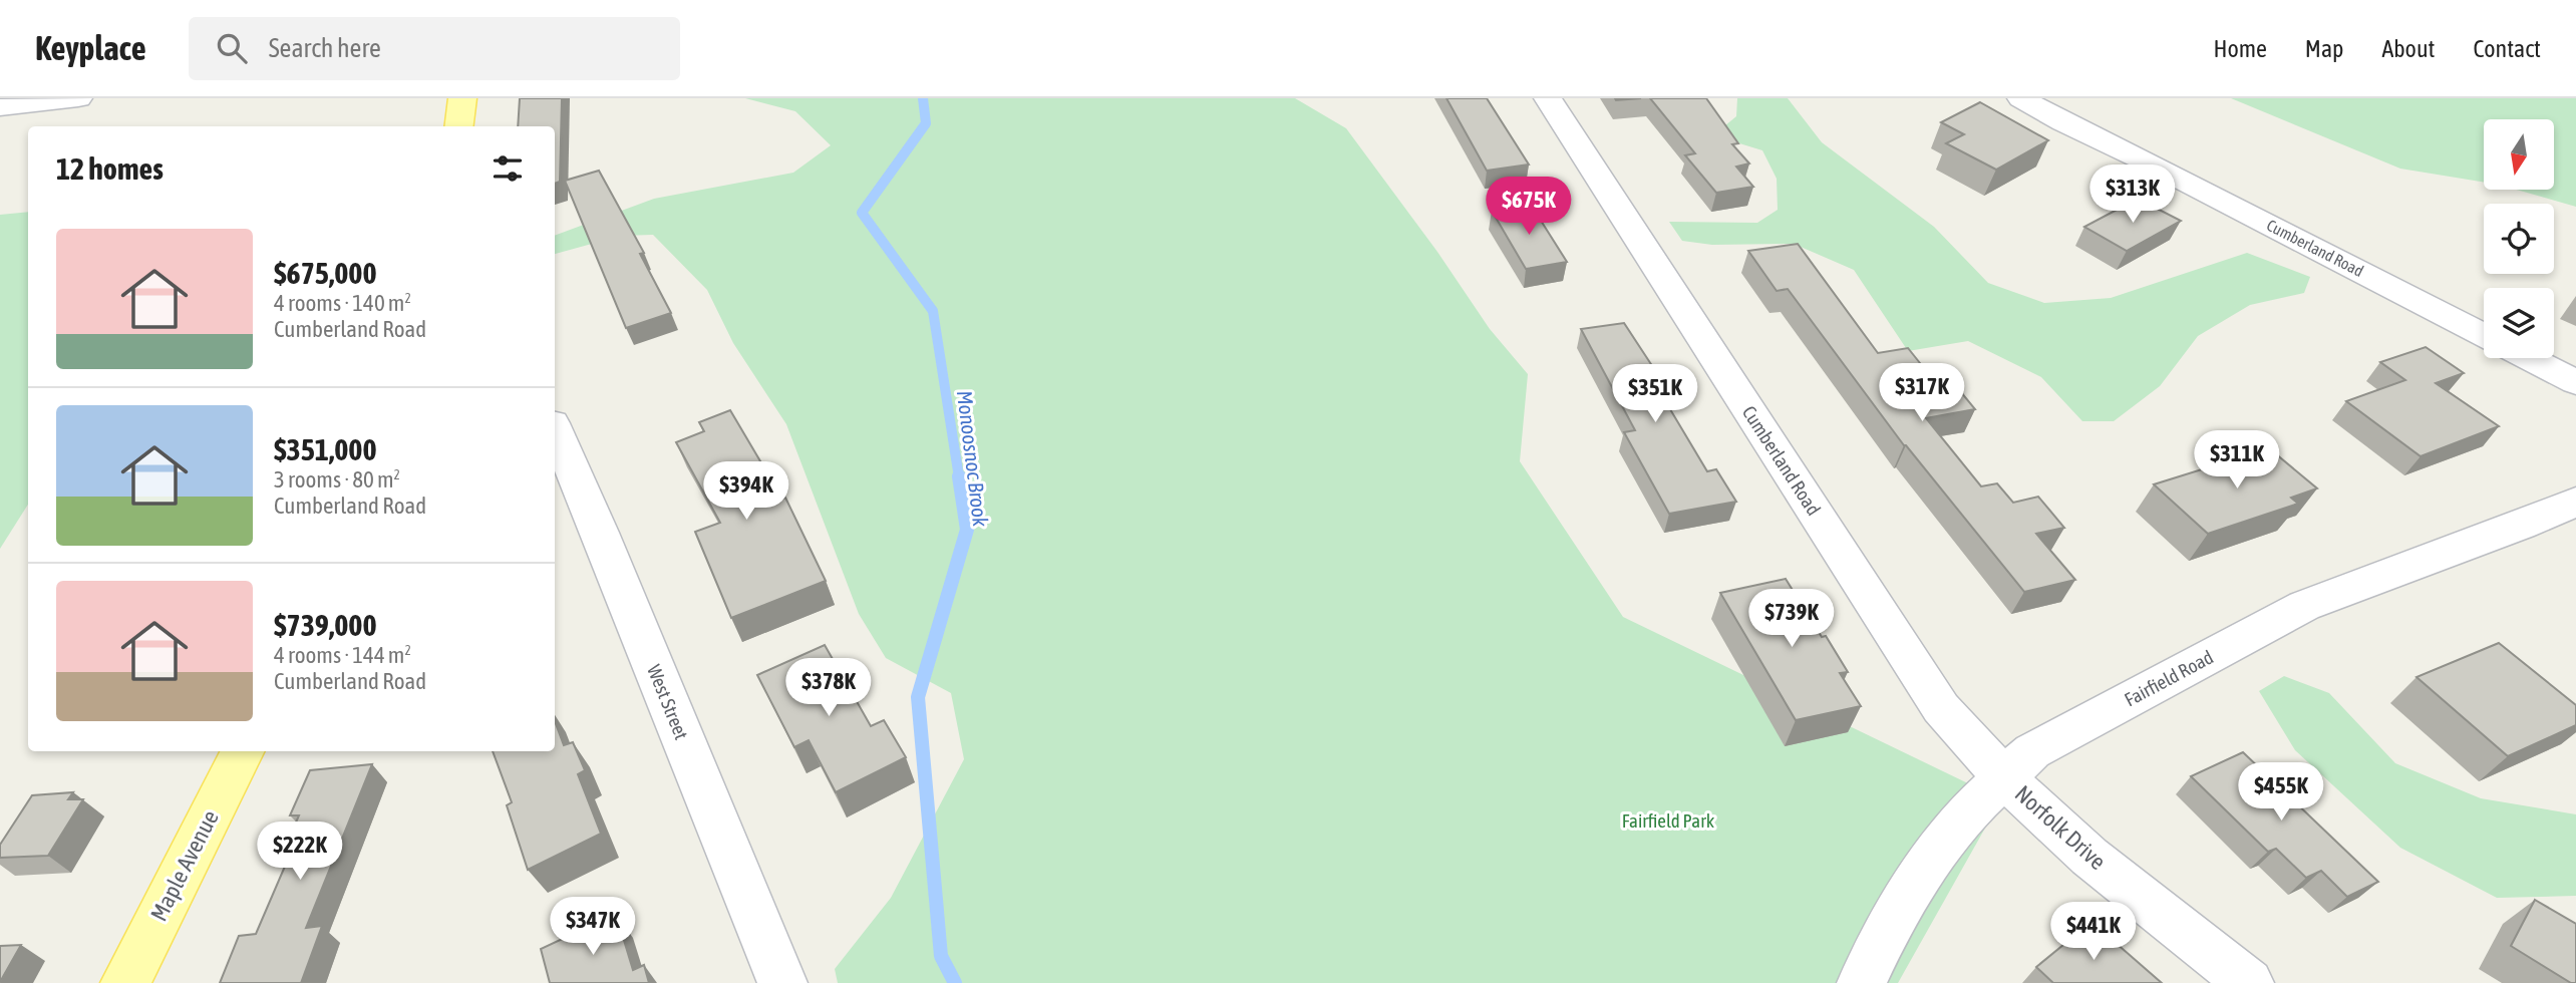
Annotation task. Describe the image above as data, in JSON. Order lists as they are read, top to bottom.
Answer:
{
  "streets": {
    "main road": ["Maple Avenue"],
    "street": [
      "Cumberland Road",
      "Fairfield Road",
      "West Street",
      "Norfolk Drive"
    ]
  },
  "crossings": [
    ["Cumberland Road", "Fairfield Road"],
    ["Cumberland Road", "Norfolk Drive"],
    ["Fairfield Road", "Norfolk Drive"]
  ],
  "water": ["Monoosnoc Brook"],
  "parks": ["Fairfield Park"],
  "north": "bottom",
  "page": {
    "header": "Keyplace",
    "search": "Search here",
    "nav": [
      "Home",
      "Map",
      "About",
      "Contact"
    ],
    "heading": "12 homes",
    "price": [
      "$313K",
      "$675K",
      "$317K",
      "$351K",
      "$311K",
      "$394K",
      "$739K",
      "$378K",
      "$455K",
      "$222K",
      "$347K",
      "$441K"
    ],
    "list": [
      {
        "name": "$675,000",
        "note": "4 rooms · 140 m² · Cumberland Road"
      },
      {
        "name": "$351,000",
        "note": "3 rooms · 80 m² · Cumberland Road"
      },
      {
        "name": "$739,000",
        "note": "4 rooms · 144 m² · Cumberland Road"
      }
    ]
  }
}
